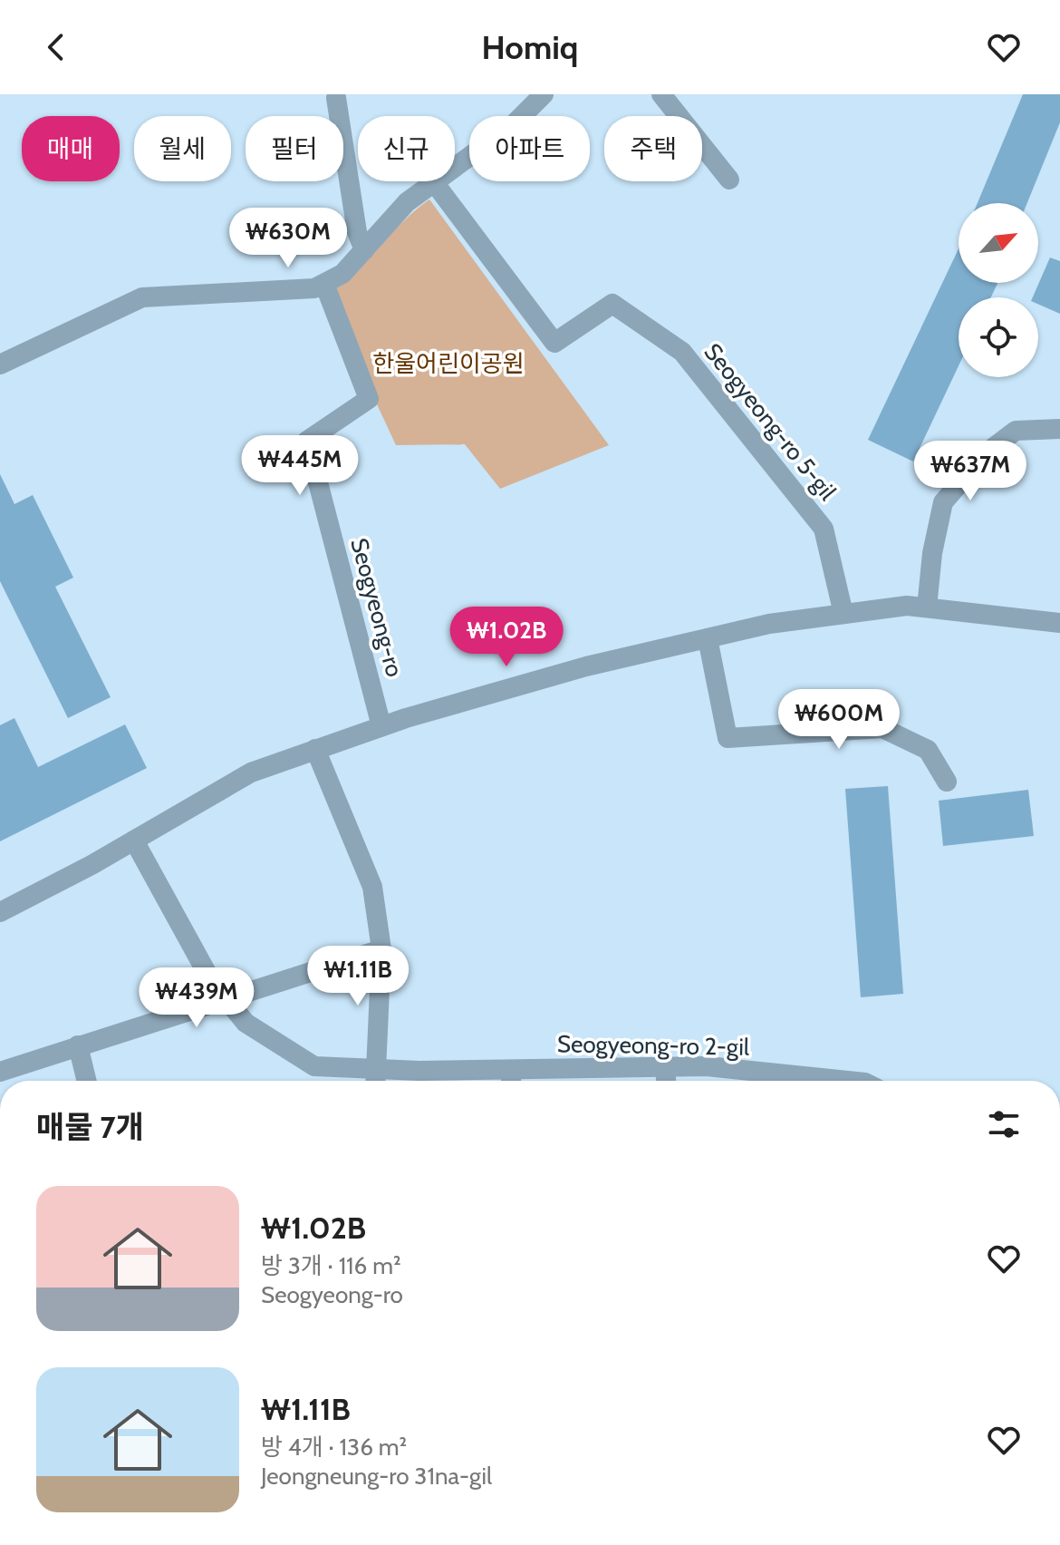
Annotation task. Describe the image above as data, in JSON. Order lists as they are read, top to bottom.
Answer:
{
  "streets": {
    "street": ["Seogyeong-ro 5-gil", "Seogyeong-ro", "Seogyeong-ro 2-gil"]
  },
  "parks": ["한울어린이공원"],
  "north": "top right",
  "page": {
    "header": "Homiq",
    "chip": [
      "매매",
      "월세",
      "필터",
      "신규",
      "아파트",
      "주택"
    ],
    "price": [
      "₩630M",
      "₩445M",
      "₩637M",
      "₩1.02B",
      "₩600M",
      "₩1.11B",
      "₩439M"
    ],
    "heading": "매물 7개",
    "list": [
      {
        "name": "₩1.02B",
        "note": "방 3개 · 116 m² · Seogyeong-ro"
      },
      {
        "name": "₩1.11B",
        "note": "방 4개 · 136 m² · Jeongneung-ro 31na-gil"
      }
    ]
  }
}
